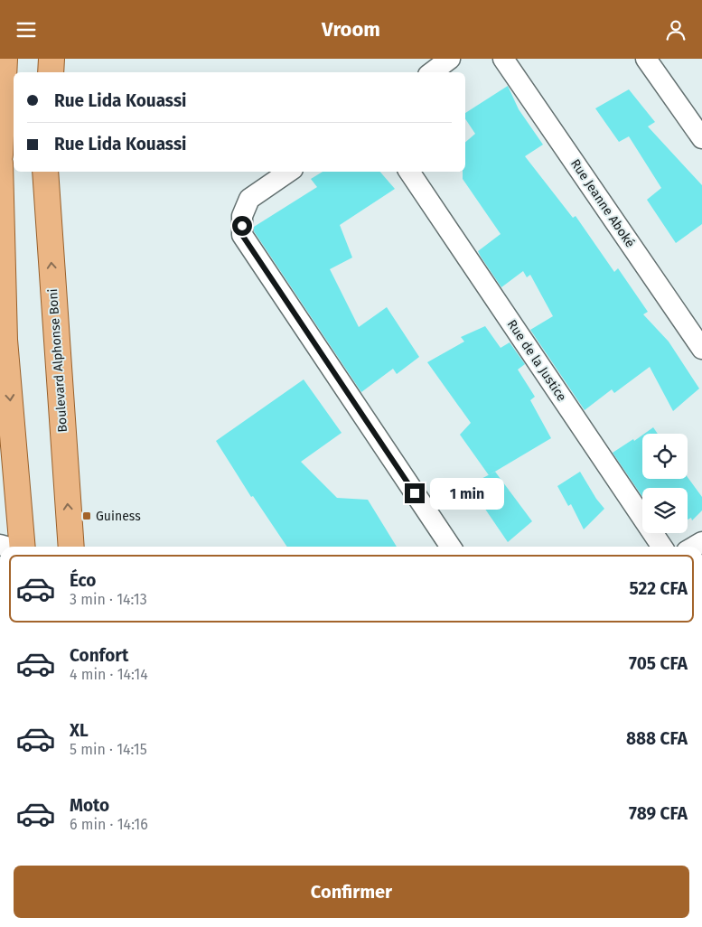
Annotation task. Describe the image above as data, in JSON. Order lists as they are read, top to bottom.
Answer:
{
  "streets": {
    "main road": ["Boulevard Alphonse Boni"],
    "street": ["Rue Jeanne Aboké", "Rue de la Justice"]
  },
  "places": {
    "transit": ["Guiness"]
  },
  "page": {
    "header": "Vroom",
    "banner": ["Rue Lida Kouassi", "Rue Lida Kouassi"],
    "bubble": "1 min",
    "list": [
      {
        "name": "Éco",
        "note": "3 min · 14:13",
        "value": "522 CFA"
      },
      {
        "name": "Confort",
        "note": "4 min · 14:14",
        "value": "705 CFA"
      },
      {
        "name": "XL",
        "note": "5 min · 14:15",
        "value": "888 CFA"
      },
      {
        "name": "Moto",
        "note": "6 min · 14:16",
        "value": "789 CFA"
      }
    ],
    "buttons": "Confirmer"
  }
}
